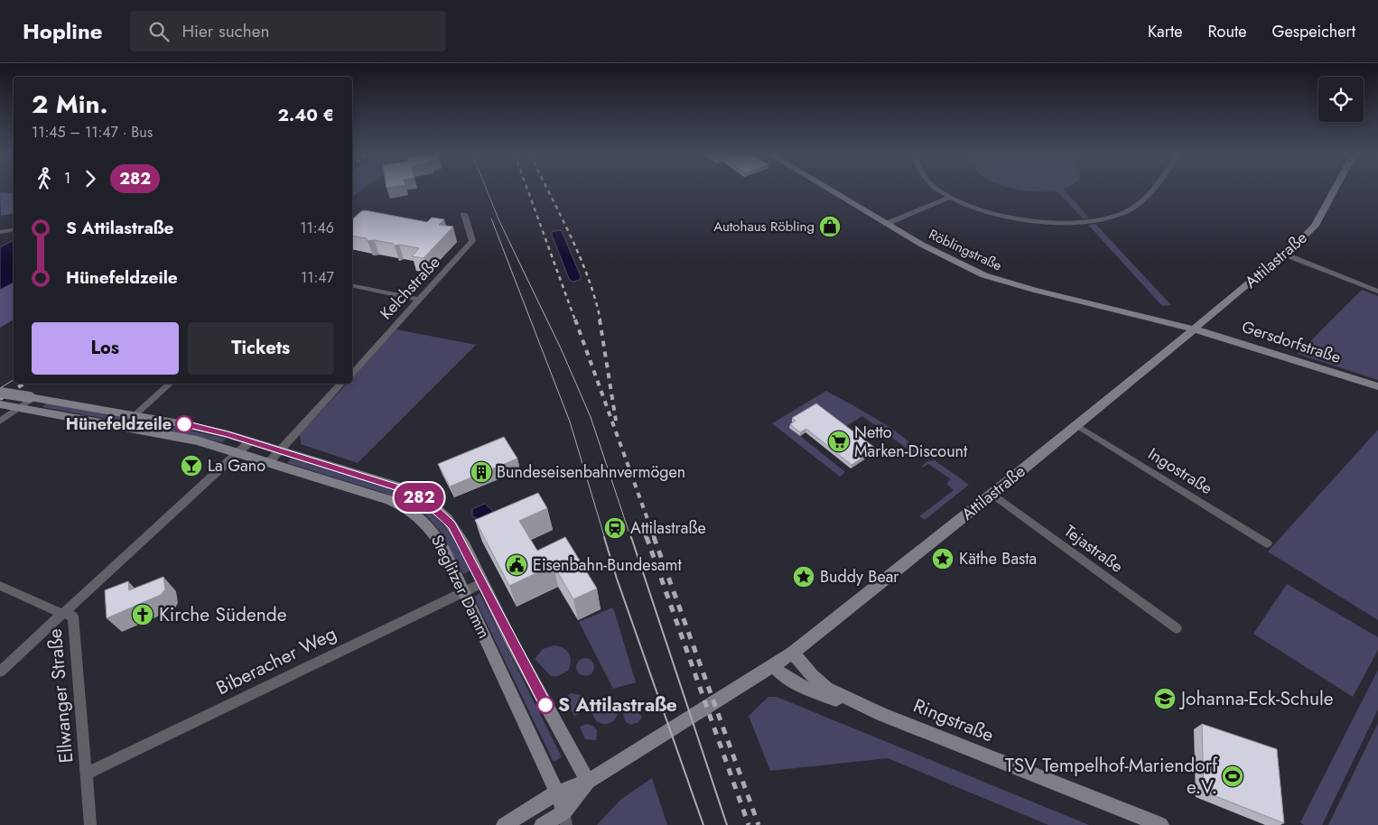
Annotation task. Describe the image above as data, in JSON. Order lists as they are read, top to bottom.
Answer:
{
  "streets": {
    "main road": [
      "Röblingstraße",
      "Attilastraße",
      "Gersdorfstraße",
      "Steglitzer Damm",
      "Ringstraße"
    ],
    "street": [
      "Kelchstraße",
      "Ingostraße",
      "Tejastraße",
      "Biberacher Weg",
      "Ellwanger Straße"
    ]
  },
  "crossings": [
    ["Röblingstraße", "Attilastraße"],
    ["Röblingstraße", "Gersdorfstraße"],
    ["Attilastraße", "Gersdorfstraße"],
    ["Attilastraße", "Ingostraße"],
    ["Attilastraße", "Tejastraße"],
    ["Attilastraße", "Steglitzer Damm"],
    ["Attilastraße", "Ringstraße"],
    ["Steglitzer Damm", "Biberacher Weg"],
    ["Biberacher Weg", "Ellwanger Straße"]
  ],
  "places": {
    "shop": ["Autohaus Röbling"],
    "other": ["Hünefeldzeile", "S Attilastraße"],
    "supermarket": ["Netto Marken-Discount"],
    "bar": ["La Gano"],
    "building": ["Bundeseisenbahnvermögen"],
    "station": ["Attilastraße"],
    "place": ["Käthe Basta", "Buddy Bear"],
    "public building": ["Eisenbahn-Bundesamt"],
    "church": ["Kirche Südende"],
    "school or university": ["Johanna-Eck-Schule"],
    "sports": ["TSV Tempelhof-Mariendorf e.V."]
  },
  "lines": ["bus line 282"],
  "page": {
    "header": "Hopline",
    "search": "Hier suchen",
    "nav": ["Karte", "Route", "Gespeichert"],
    "on_map": "282",
    "heading": ["2 Min.", "11:45 – 11:47 · Bus", "2.40 €"],
    "legs": ["1", "282"],
    "list": [
      {
        "name": "S Attilastraße",
        "value": "11:46"
      },
      {
        "name": "Hünefeldzeile",
        "value": "11:47"
      }
    ],
    "buttons": ["Los", "Tickets"]
  }
}
